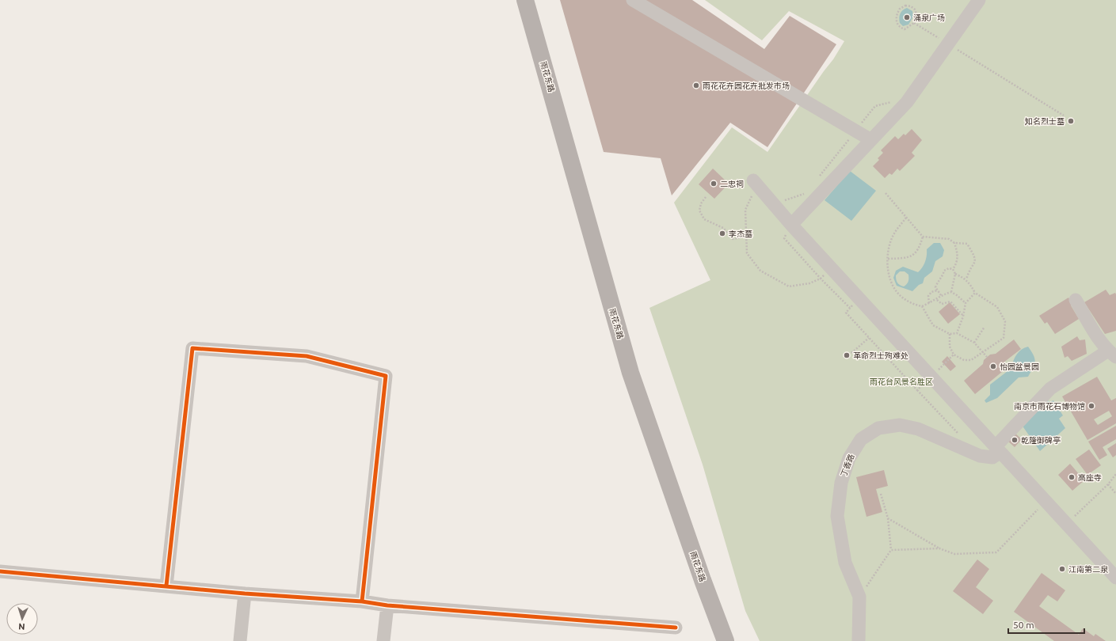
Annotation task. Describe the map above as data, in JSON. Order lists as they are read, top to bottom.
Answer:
{
  "streets": {
    "main road": ["雨花东路"],
    "street": ["丁香路"]
  },
  "parks": ["雨花台风景名胜区"],
  "places": [
    "涌泉广场",
    "雨花花卉园花卉批发市场",
    "知名烈士墓",
    "二忠祠",
    "李杰墓",
    "革命烈士殉难处",
    "怡园盆景园",
    "南京市雨花石博物馆",
    "乾隆御碑亭",
    "高座寺",
    "江南第二泉"
  ],
  "scale_bar": "50 m",
  "north": "bottom"
}
